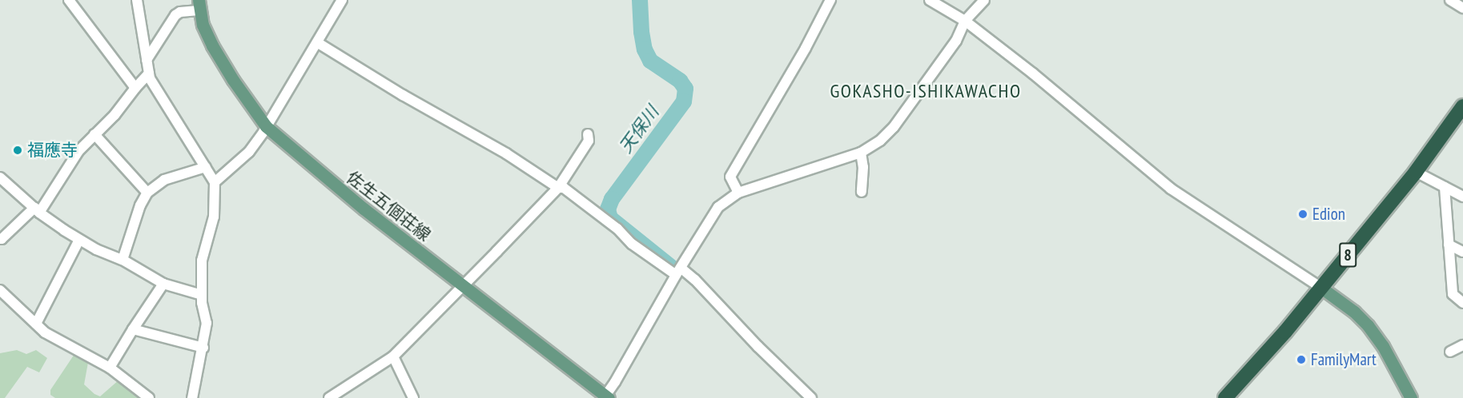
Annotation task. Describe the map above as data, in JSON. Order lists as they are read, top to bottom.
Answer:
{
  "streets": {
    "highway": ["8"],
    "main road": ["佐生五個荘線"]
  },
  "districts": ["GOKASHO-ISHIKAWACHO"],
  "water": ["天保川"],
  "places": ["福應寺", "Edion", "FamilyMart"]
}
